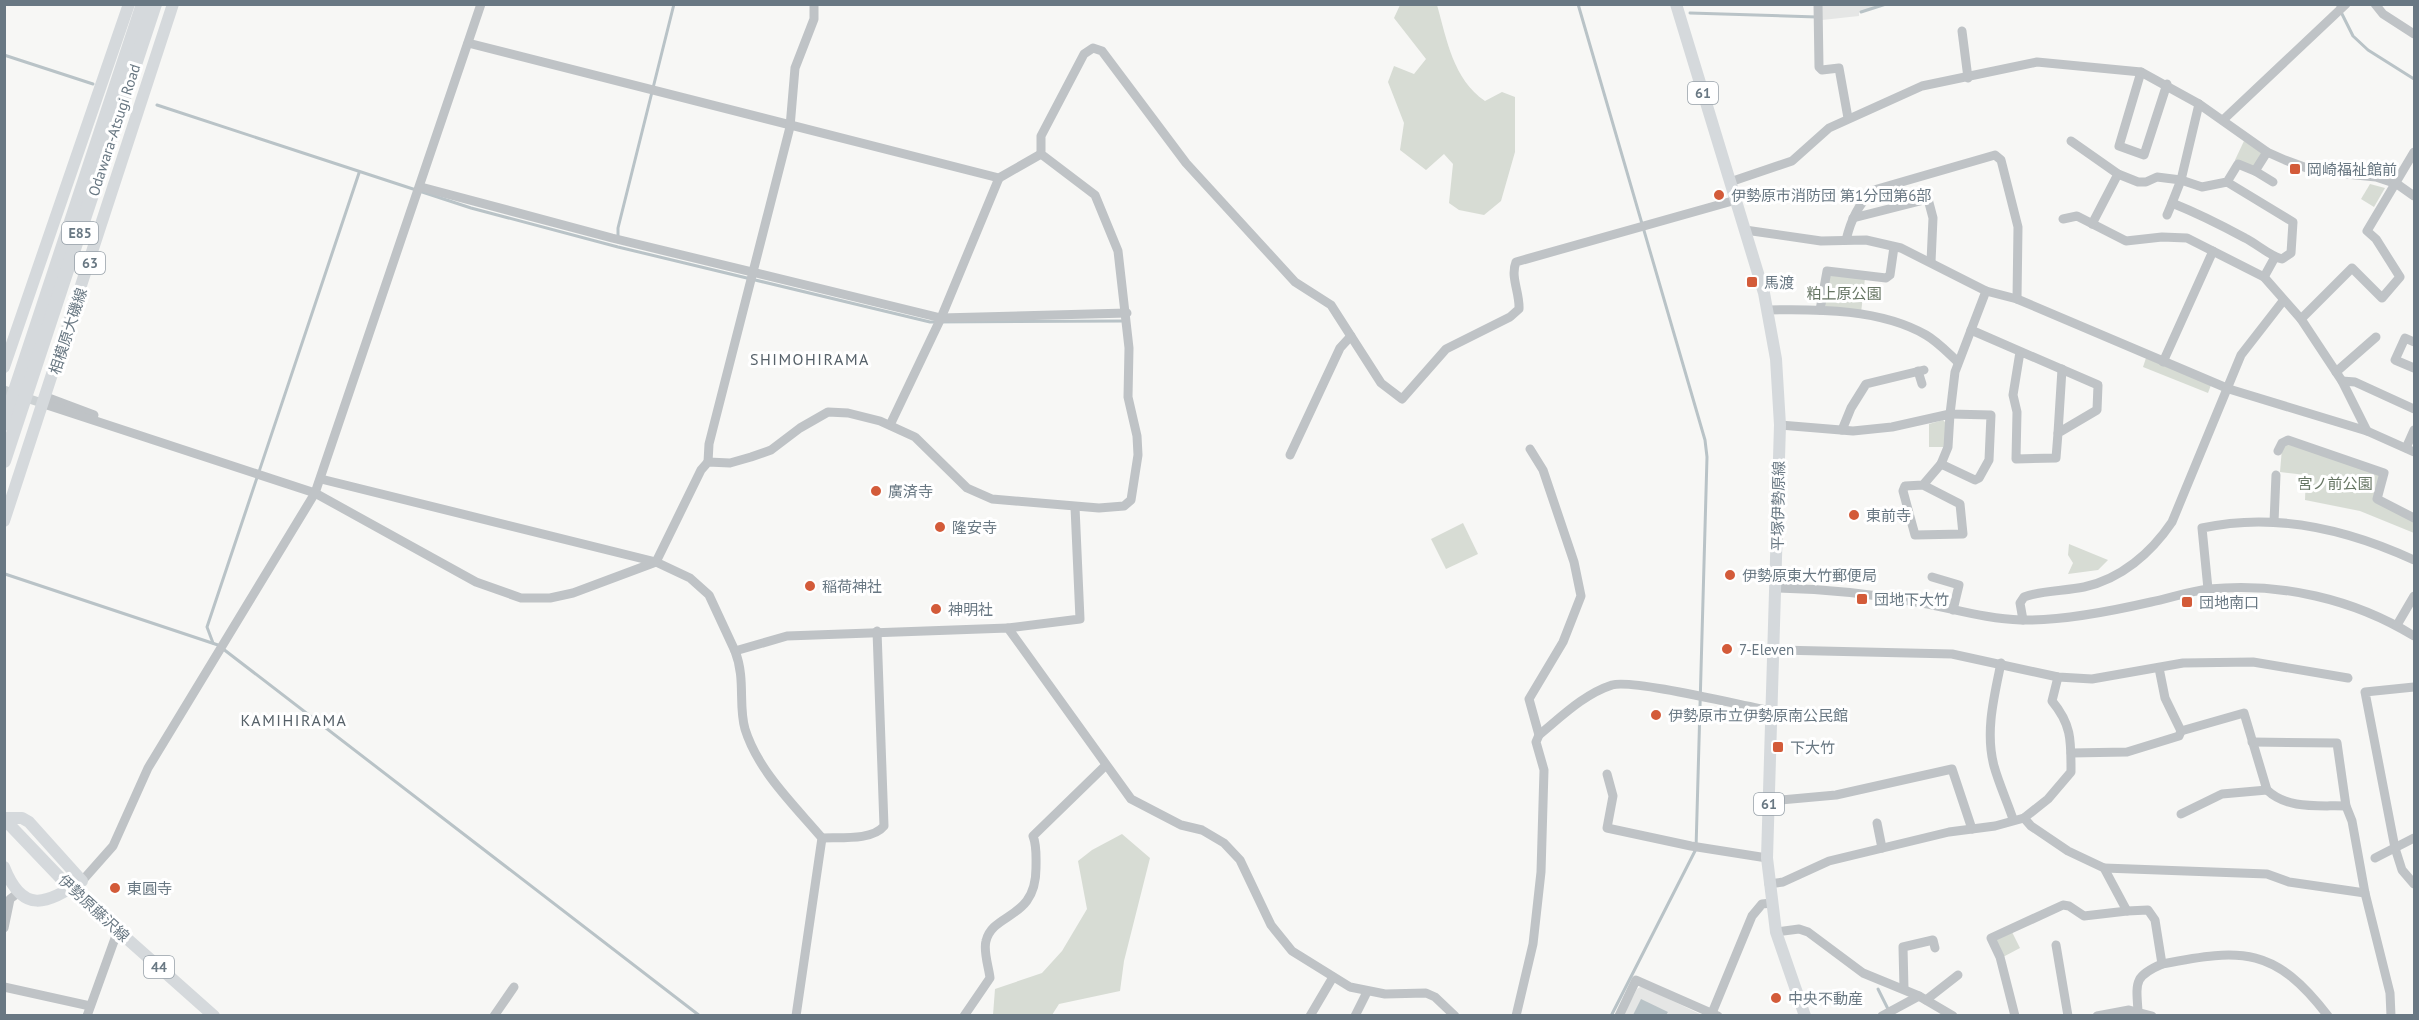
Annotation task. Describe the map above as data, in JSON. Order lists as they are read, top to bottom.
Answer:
{
  "streets": {
    "highway": ["Odawara-Atsugi Road", "E85"],
    "main road": [
      "61",
      "63",
      "相模原大磯線",
      "平塚伊勢原線",
      "伊勢原藤沢線",
      "44"
    ]
  },
  "districts": ["SHIMOHIRAMA", "KAMIHIRAMA"],
  "parks": ["粕上原公園", "宮ノ前公園"],
  "places": {
    "transit": [
      "岡崎福祉館前",
      "馬渡",
      "団地下大竹",
      "団地南口",
      "下大竹"
    ],
    "other": [
      "伊勢原市消防団 第1分団第6部",
      "廣済寺",
      "東前寺",
      "隆安寺",
      "伊勢原東大竹郵便局",
      "稲荷神社",
      "神明社",
      "7-Eleven",
      "伊勢原市立伊勢原南公民館",
      "東圓寺",
      "中央不動産"
    ]
  }
}
